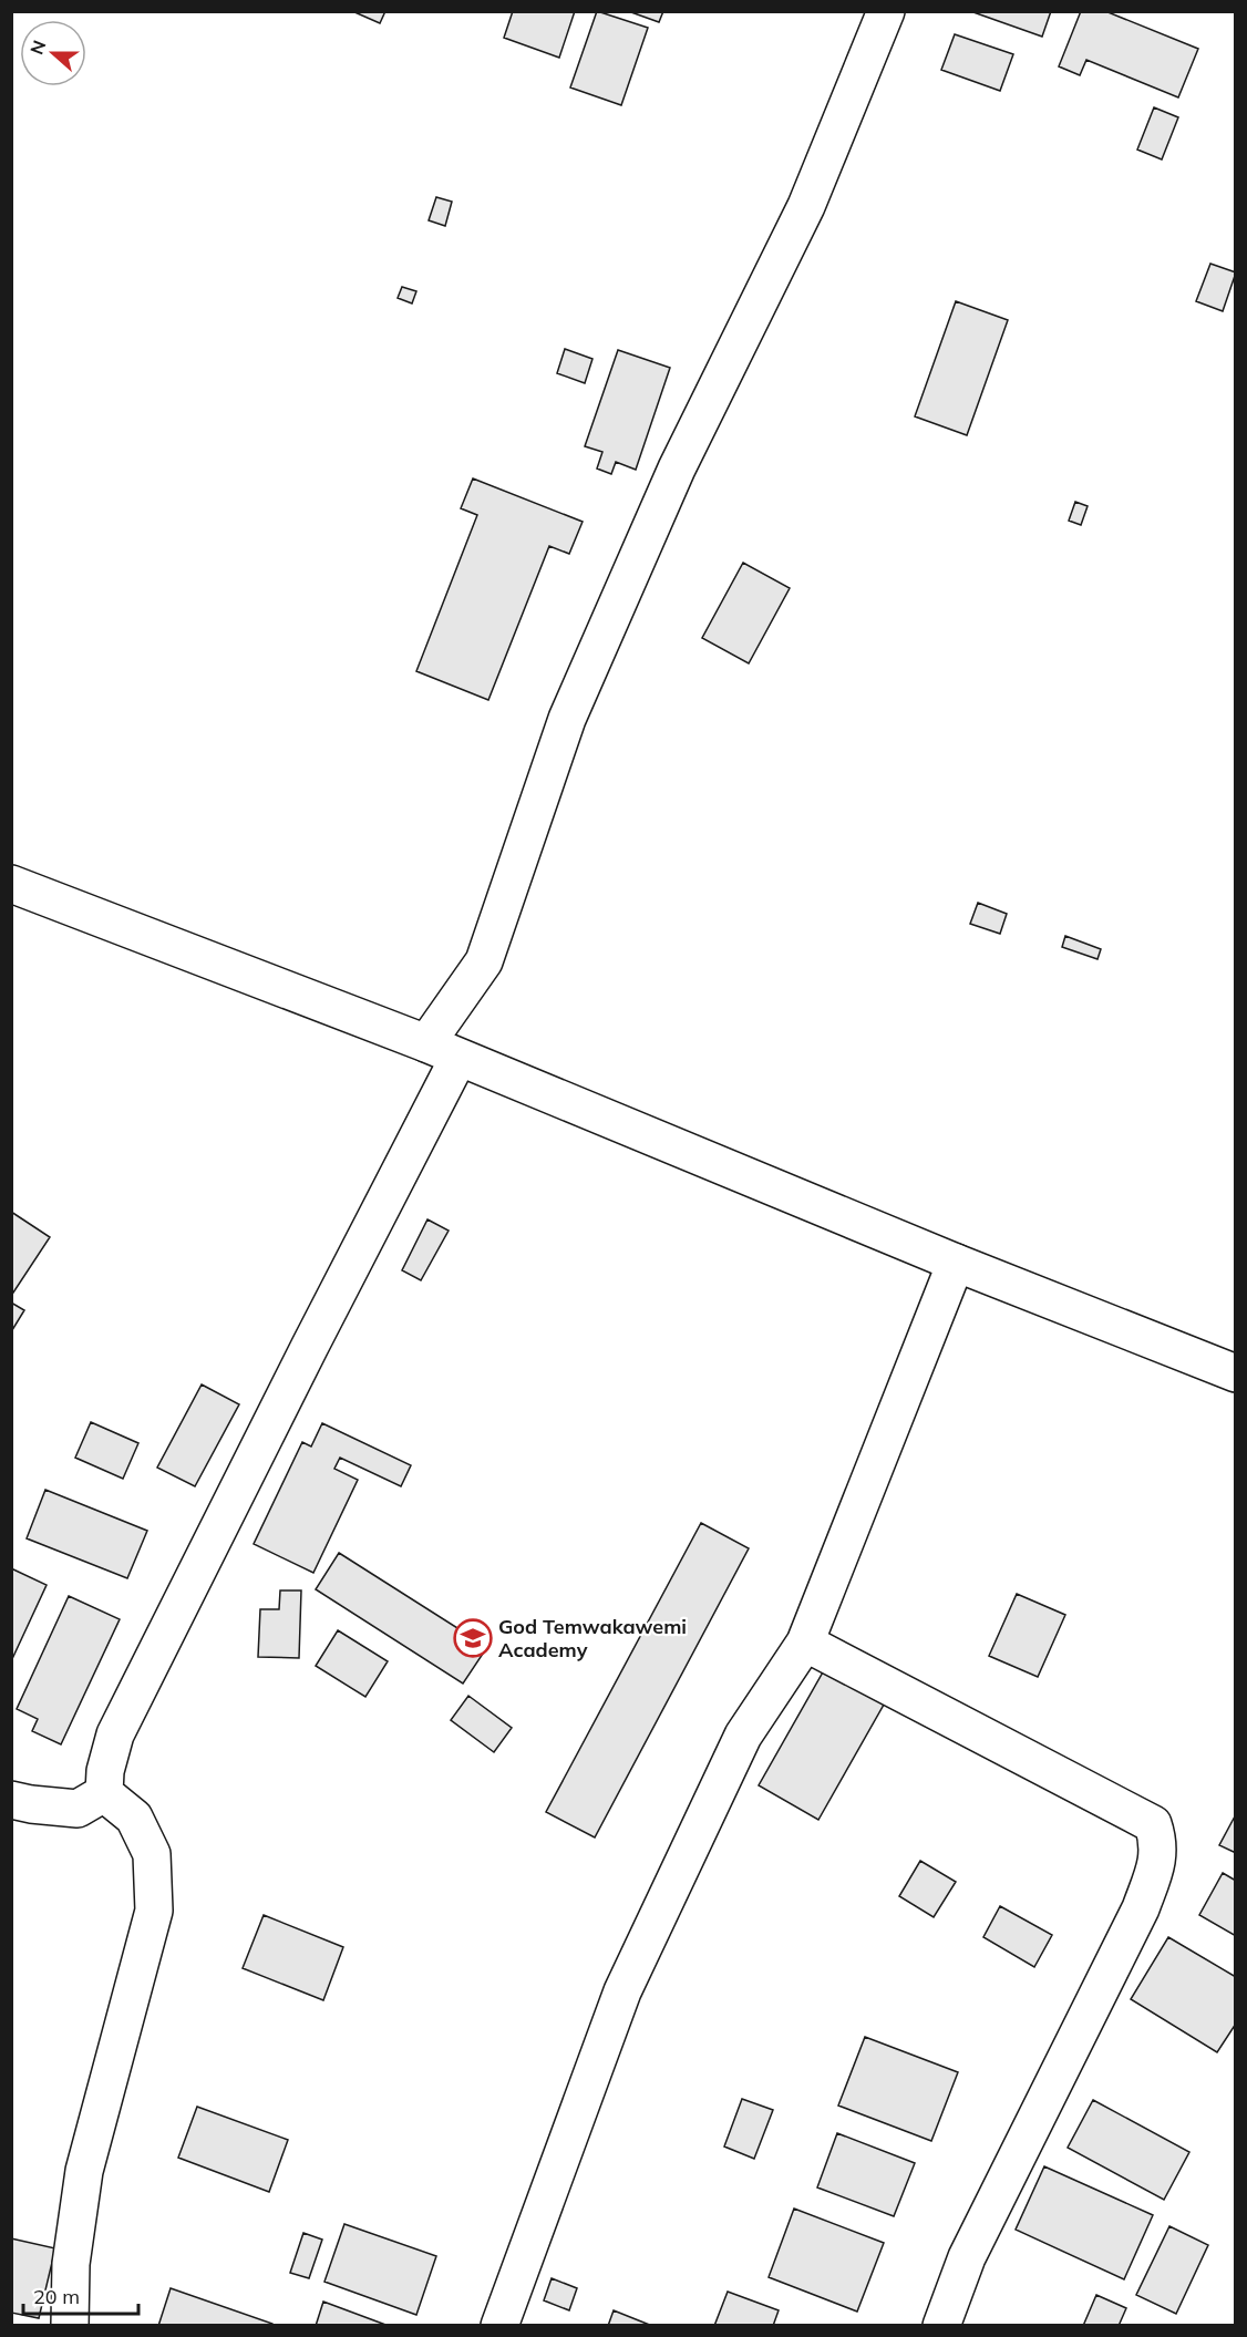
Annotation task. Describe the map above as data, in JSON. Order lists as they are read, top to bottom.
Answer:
{
  "places": {
    "school or university": ["God Temwakawemi Academy"]
  },
  "scale_bar": "20 m",
  "north": "left"
}
